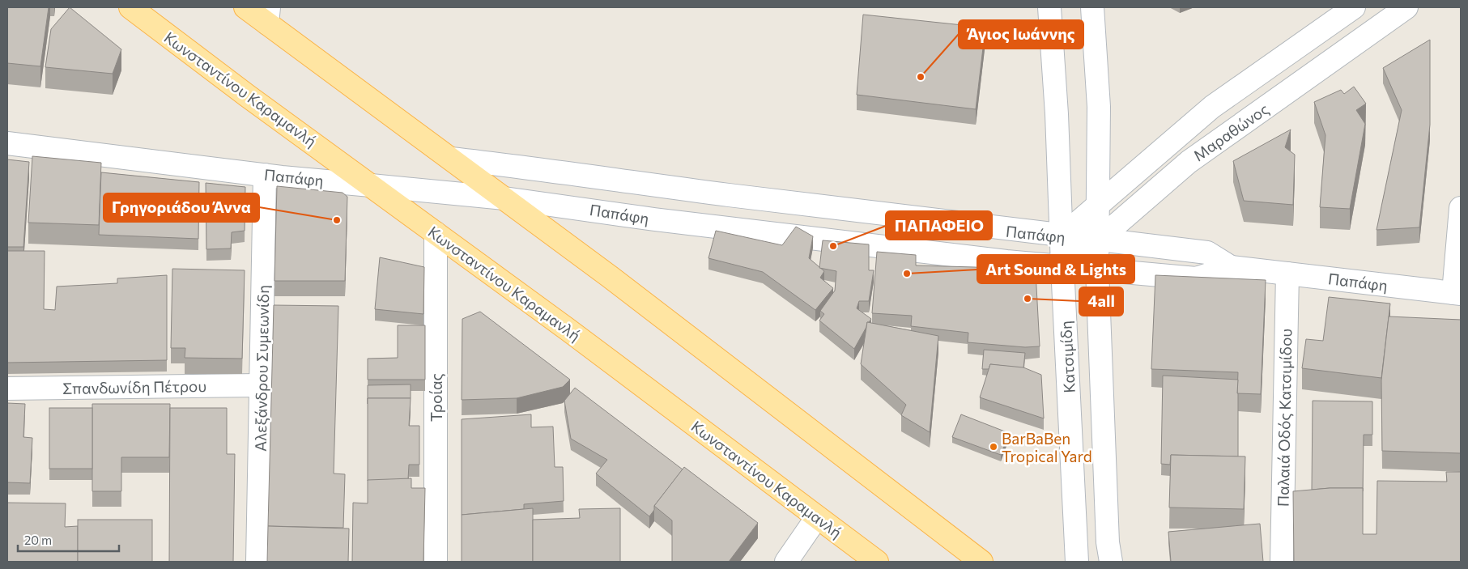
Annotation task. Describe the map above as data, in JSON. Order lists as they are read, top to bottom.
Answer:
{
  "streets": {
    "main road": [
      "Κωνσταντίνου Καραμανλή",
      "Μαραθώνος",
      "Παπάφη",
      "Κατσιμίδη",
      "Αλεξάνδρου Συμεωνίδη",
      "Σπανδωνίδη Πέτρου",
      "Τροίας",
      "Παλαιά Οδός Κατσιμίδου"
    ]
  },
  "crossings": [
    ["Κωνσταντίνου Καραμανλή", "Παπάφη"],
    ["Κωνσταντίνου Καραμανλή", "Τροίας"],
    ["Μαραθώνος", "Παπάφη"],
    ["Μαραθώνος", "Κατσιμίδη"],
    ["Παπάφη", "Κατσιμίδη"],
    ["Παπάφη", "Αλεξάνδρου Συμεωνίδη"],
    ["Παπάφη", "Παλαιά Οδός Κατσιμίδου"],
    ["Αλεξάνδρου Συμεωνίδη", "Σπανδωνίδη Πέτρου"]
  ],
  "places": [
    "Άγιος Ιωάννης",
    "Γρηγοριάδου Άννα",
    "ΠΑΠΑΦΕΙΟ",
    "Art Sound & Lights",
    "4all",
    "BarBaBen Tropical Yard"
  ],
  "scale_bar": "20 m"
}
